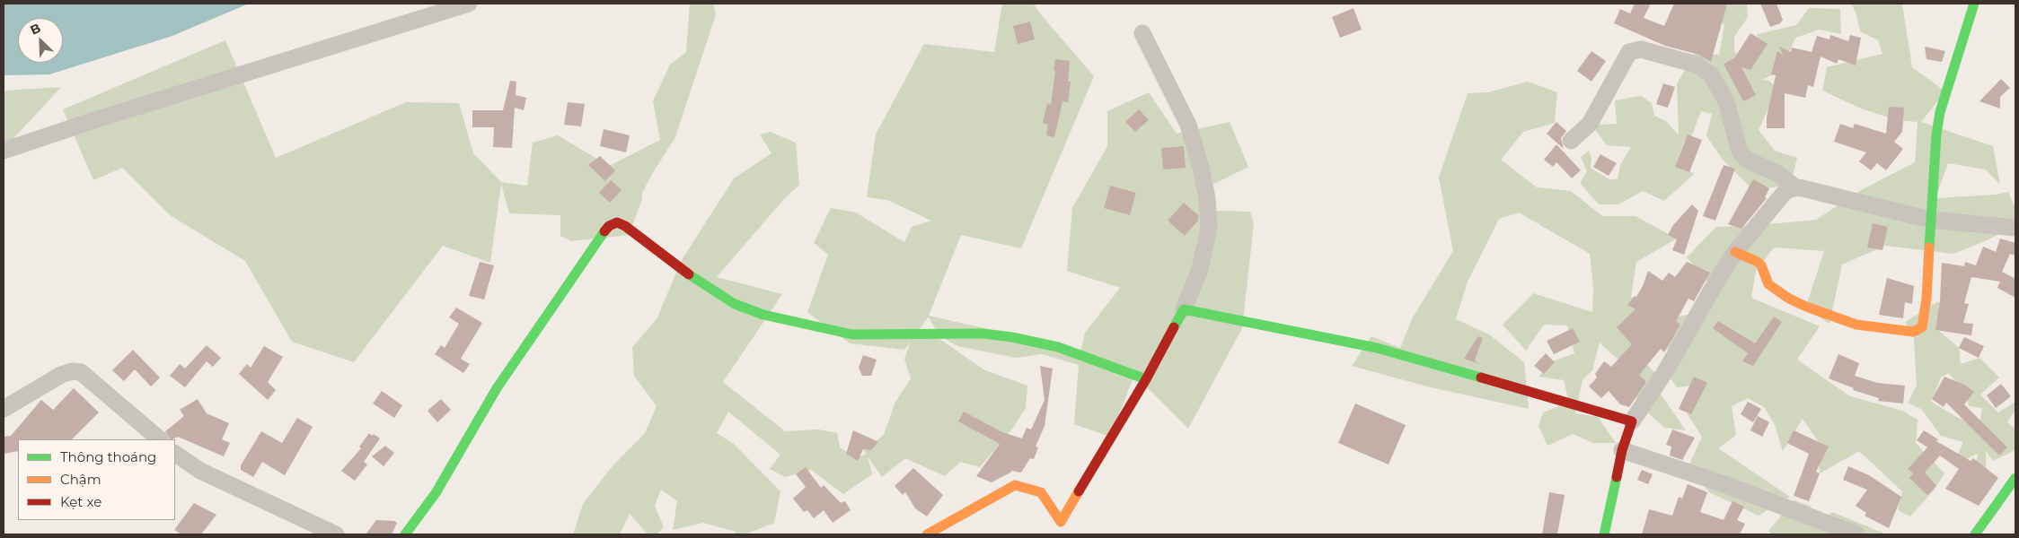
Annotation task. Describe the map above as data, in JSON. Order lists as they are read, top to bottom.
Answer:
{
  "legend": ["Thông thoáng", "Chậm", "Kẹt xe"],
  "north": "top left"
}
